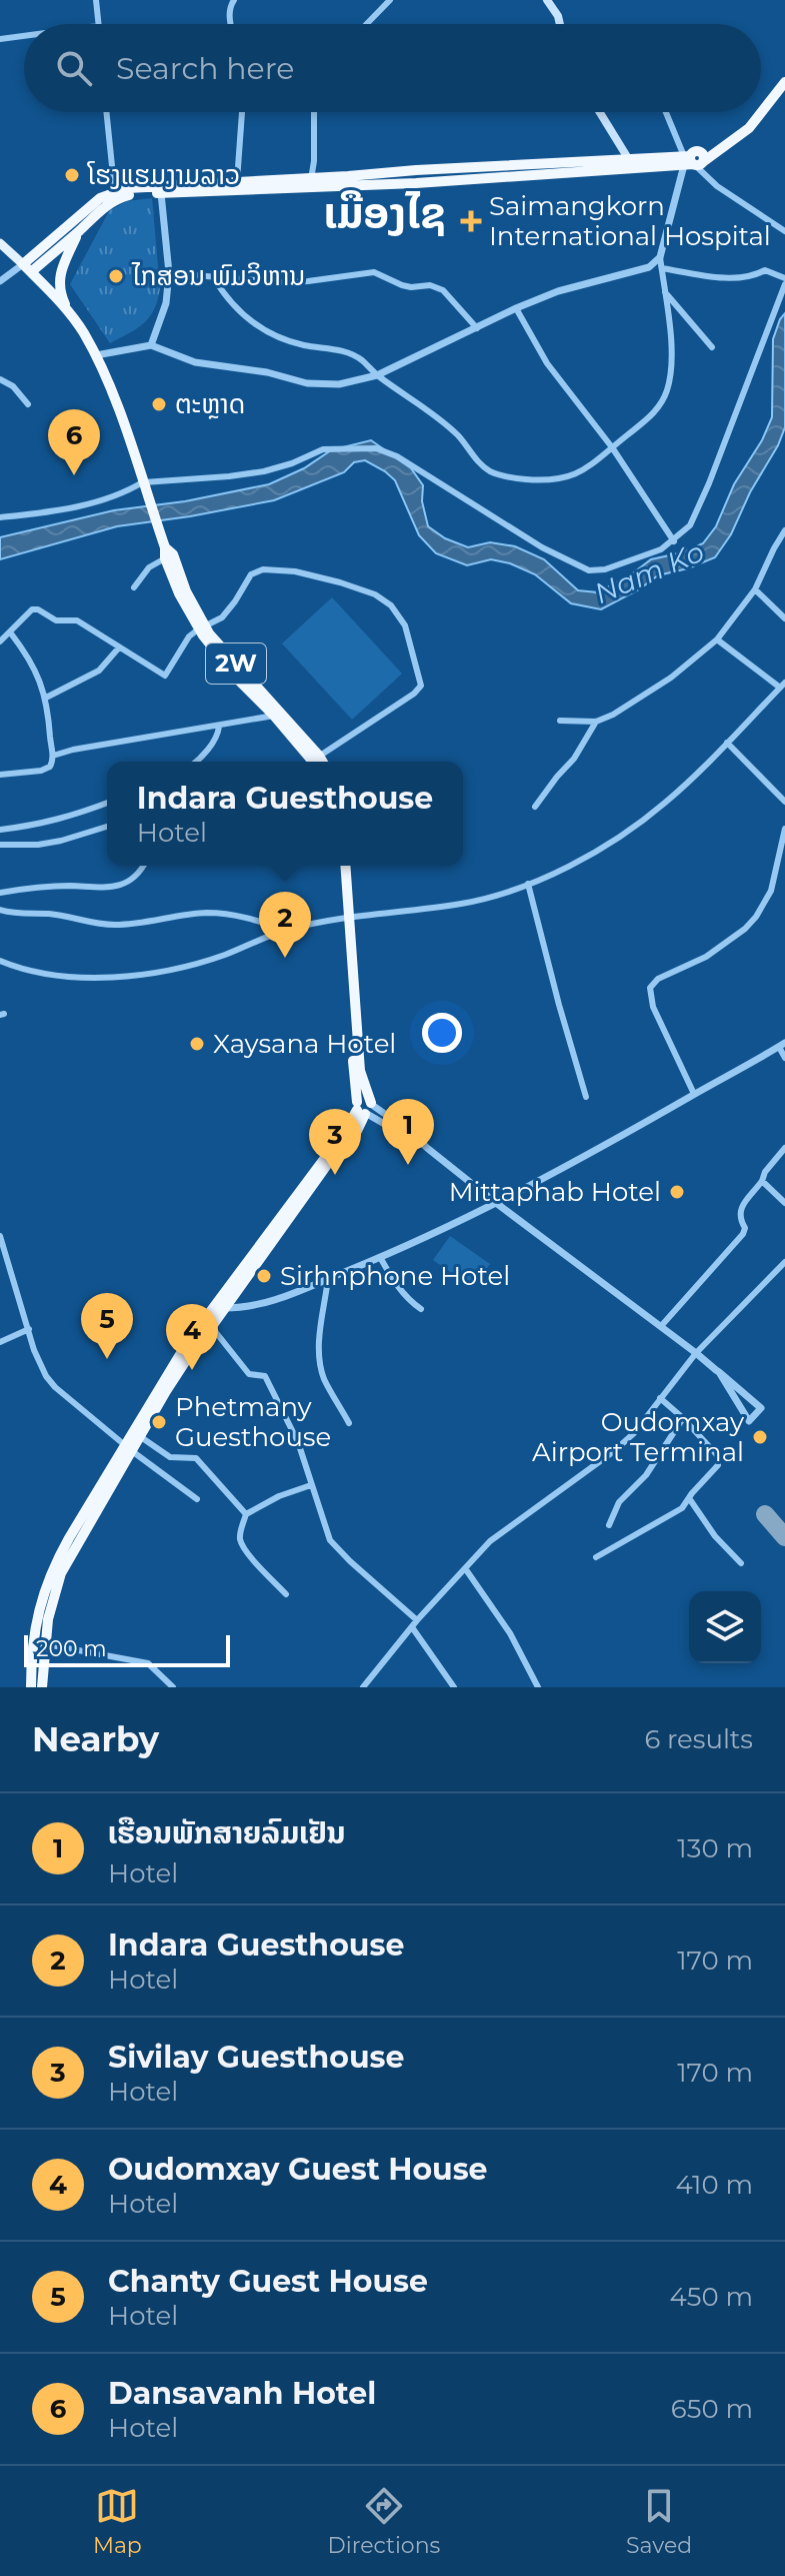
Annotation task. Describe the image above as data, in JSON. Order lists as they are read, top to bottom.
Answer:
{
  "streets": {
    "highway": ["2W"]
  },
  "districts": ["ເມືອງໄຊ"],
  "water": ["Nam Ko"],
  "places": {
    "other": [
      "ໂຮງແຮມງາມລາວ",
      "ໄກສອນ ພົມວິຫານ",
      "ຕະຫຼາດ",
      "Xaysana Hotel",
      "Mittaphab Hotel",
      "Sirhnphone Hotel",
      "Phetmany Guesthouse",
      "Oudomxay Airport Terminal"
    ],
    "health": ["Saimangkorn International Hospital"]
  },
  "scale_bar": "200 m",
  "page": {
    "search": "Search here",
    "pins": [
      "6",
      "2",
      "1",
      "3",
      "5",
      "4"
    ],
    "popup": ["Indara Guesthouse", "Hotel"],
    "scale": "200 m",
    "heading": ["Nearby", "6 results"],
    "list": [
      {
        "mark": "1",
        "name": "ເຮືອນພັກສາຍລົມເຢັນ",
        "note": "Hotel",
        "value": "130 m"
      },
      {
        "mark": "2",
        "name": "Indara Guesthouse",
        "note": "Hotel",
        "value": "170 m"
      },
      {
        "mark": "3",
        "name": "Sivilay Guesthouse",
        "note": "Hotel",
        "value": "170 m"
      },
      {
        "mark": "4",
        "name": "Oudomxay Guest House",
        "note": "Hotel",
        "value": "410 m"
      },
      {
        "mark": "5",
        "name": "Chanty Guest House",
        "note": "Hotel",
        "value": "450 m"
      },
      {
        "mark": "6",
        "name": "Dansavanh Hotel",
        "note": "Hotel",
        "value": "650 m"
      }
    ],
    "nav": ["Map", "Directions", "Saved"]
  }
}
